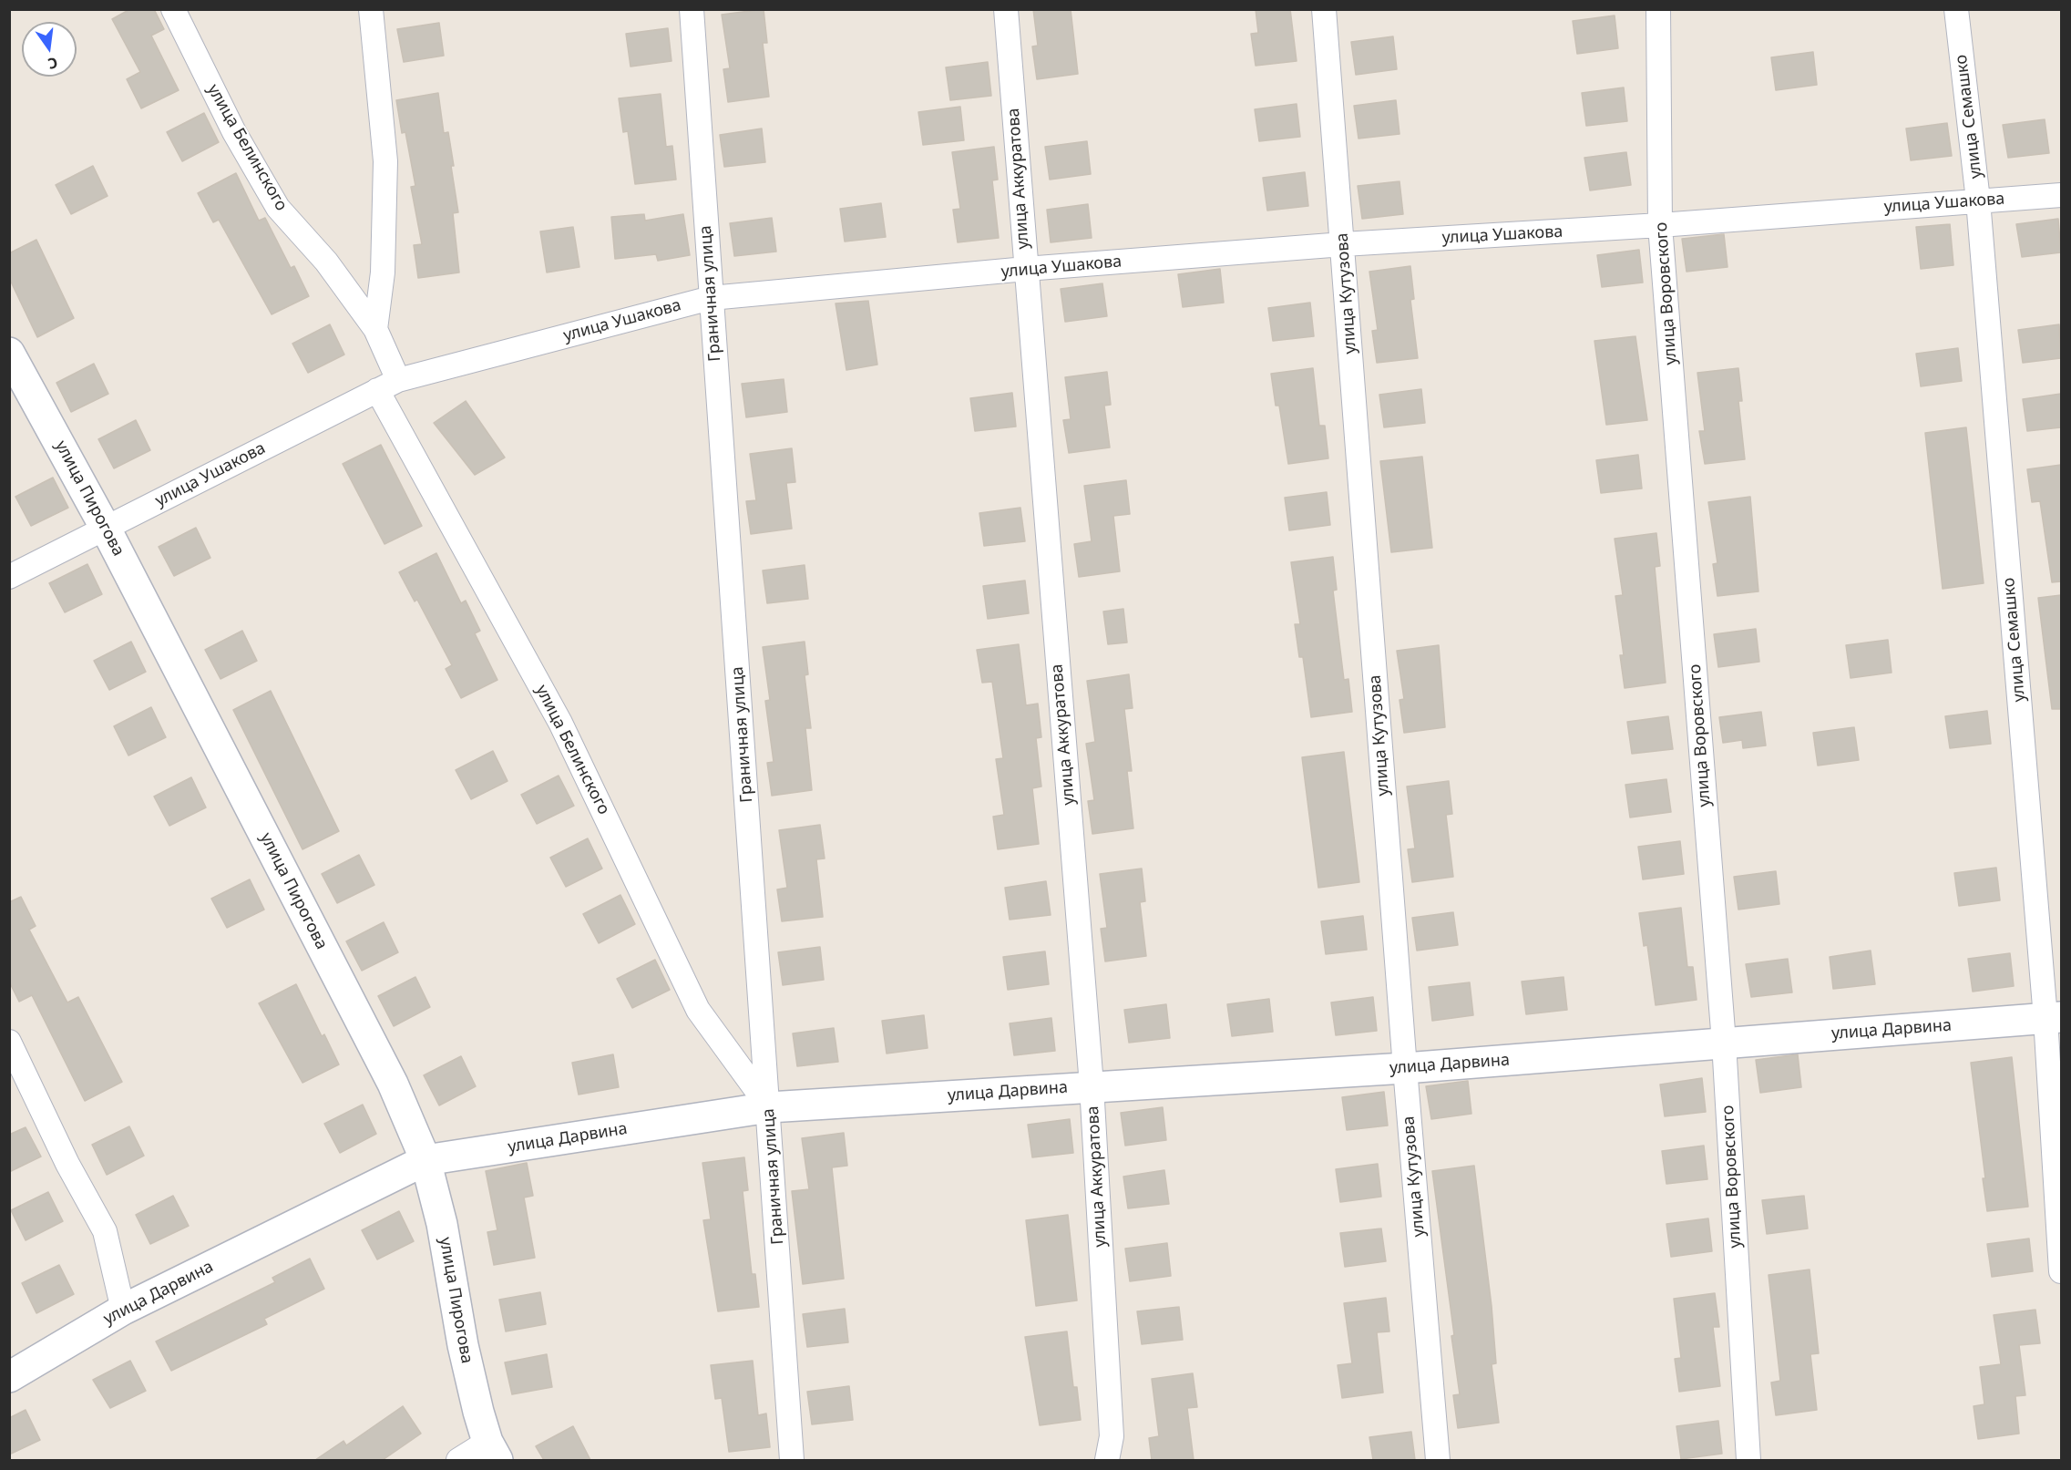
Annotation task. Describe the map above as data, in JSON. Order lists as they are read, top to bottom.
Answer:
{
  "streets": {
    "street": [
      "улица Семашко",
      "улица Белинского",
      "улица Аккуратова",
      "улица Ушакова",
      "Граничная улица",
      "улица Кутузова",
      "улица Воровского",
      "улица Пирогова",
      "улица Дарвина"
    ]
  },
  "crossings": [
    ["улица Семашко", "улица Ушакова"],
    ["улица Семашко", "улица Дарвина"],
    ["улица Белинского", "улица Ушакова"],
    ["улица Белинского", "Граничная улица"],
    ["улица Белинского", "улица Дарвина"],
    ["улица Аккуратова", "улица Ушакова"],
    ["улица Аккуратова", "улица Дарвина"],
    ["улица Ушакова", "Граничная улица"],
    ["улица Ушакова", "улица Кутузова"],
    ["улица Ушакова", "улица Воровского"],
    ["улица Ушакова", "улица Пирогова"],
    ["Граничная улица", "улица Дарвина"],
    ["улица Кутузова", "улица Дарвина"],
    ["улица Воровского", "улица Дарвина"],
    ["улица Пирогова", "улица Дарвина"]
  ],
  "north": "bottom"
}
